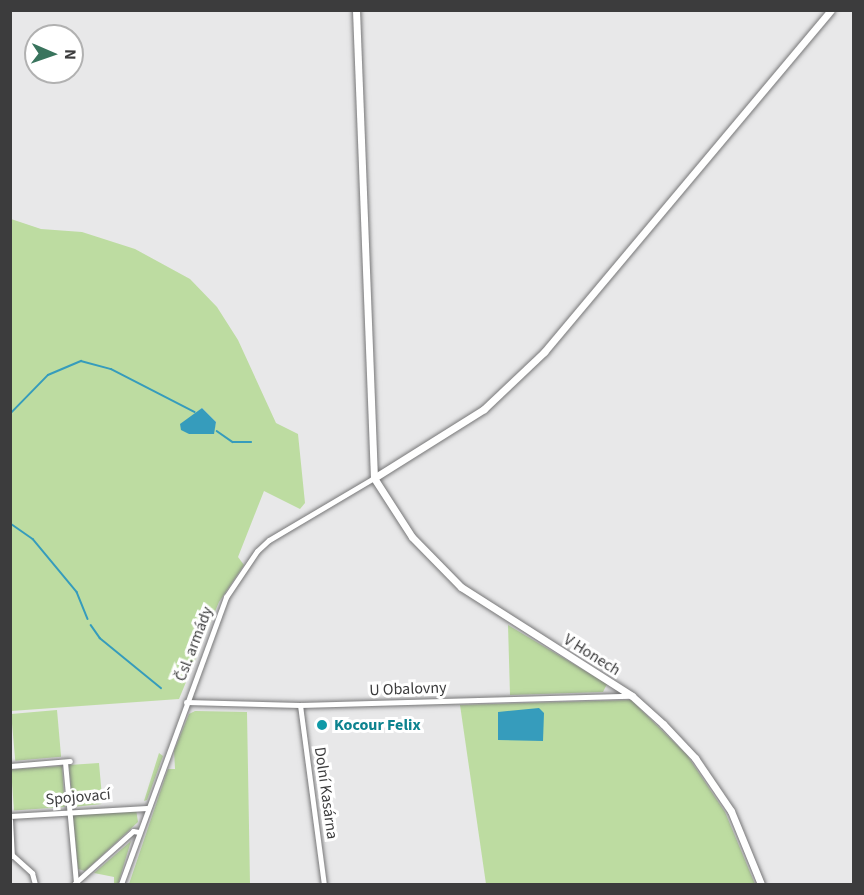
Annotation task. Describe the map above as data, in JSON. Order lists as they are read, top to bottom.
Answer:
{
  "streets": {
    "street": [
      "Čsl. armády",
      "V Honech",
      "U Obalovny",
      "Dolní Kasárna",
      "Spojovací"
    ]
  },
  "crossings": [
    ["Čsl. armády", "V Honech"],
    ["Čsl. armády", "U Obalovny"],
    ["Čsl. armády", "Spojovací"],
    ["V Honech", "U Obalovny"],
    ["U Obalovny", "Dolní Kasárna"]
  ],
  "places": ["Kocour Felix"],
  "north": "right"
}
